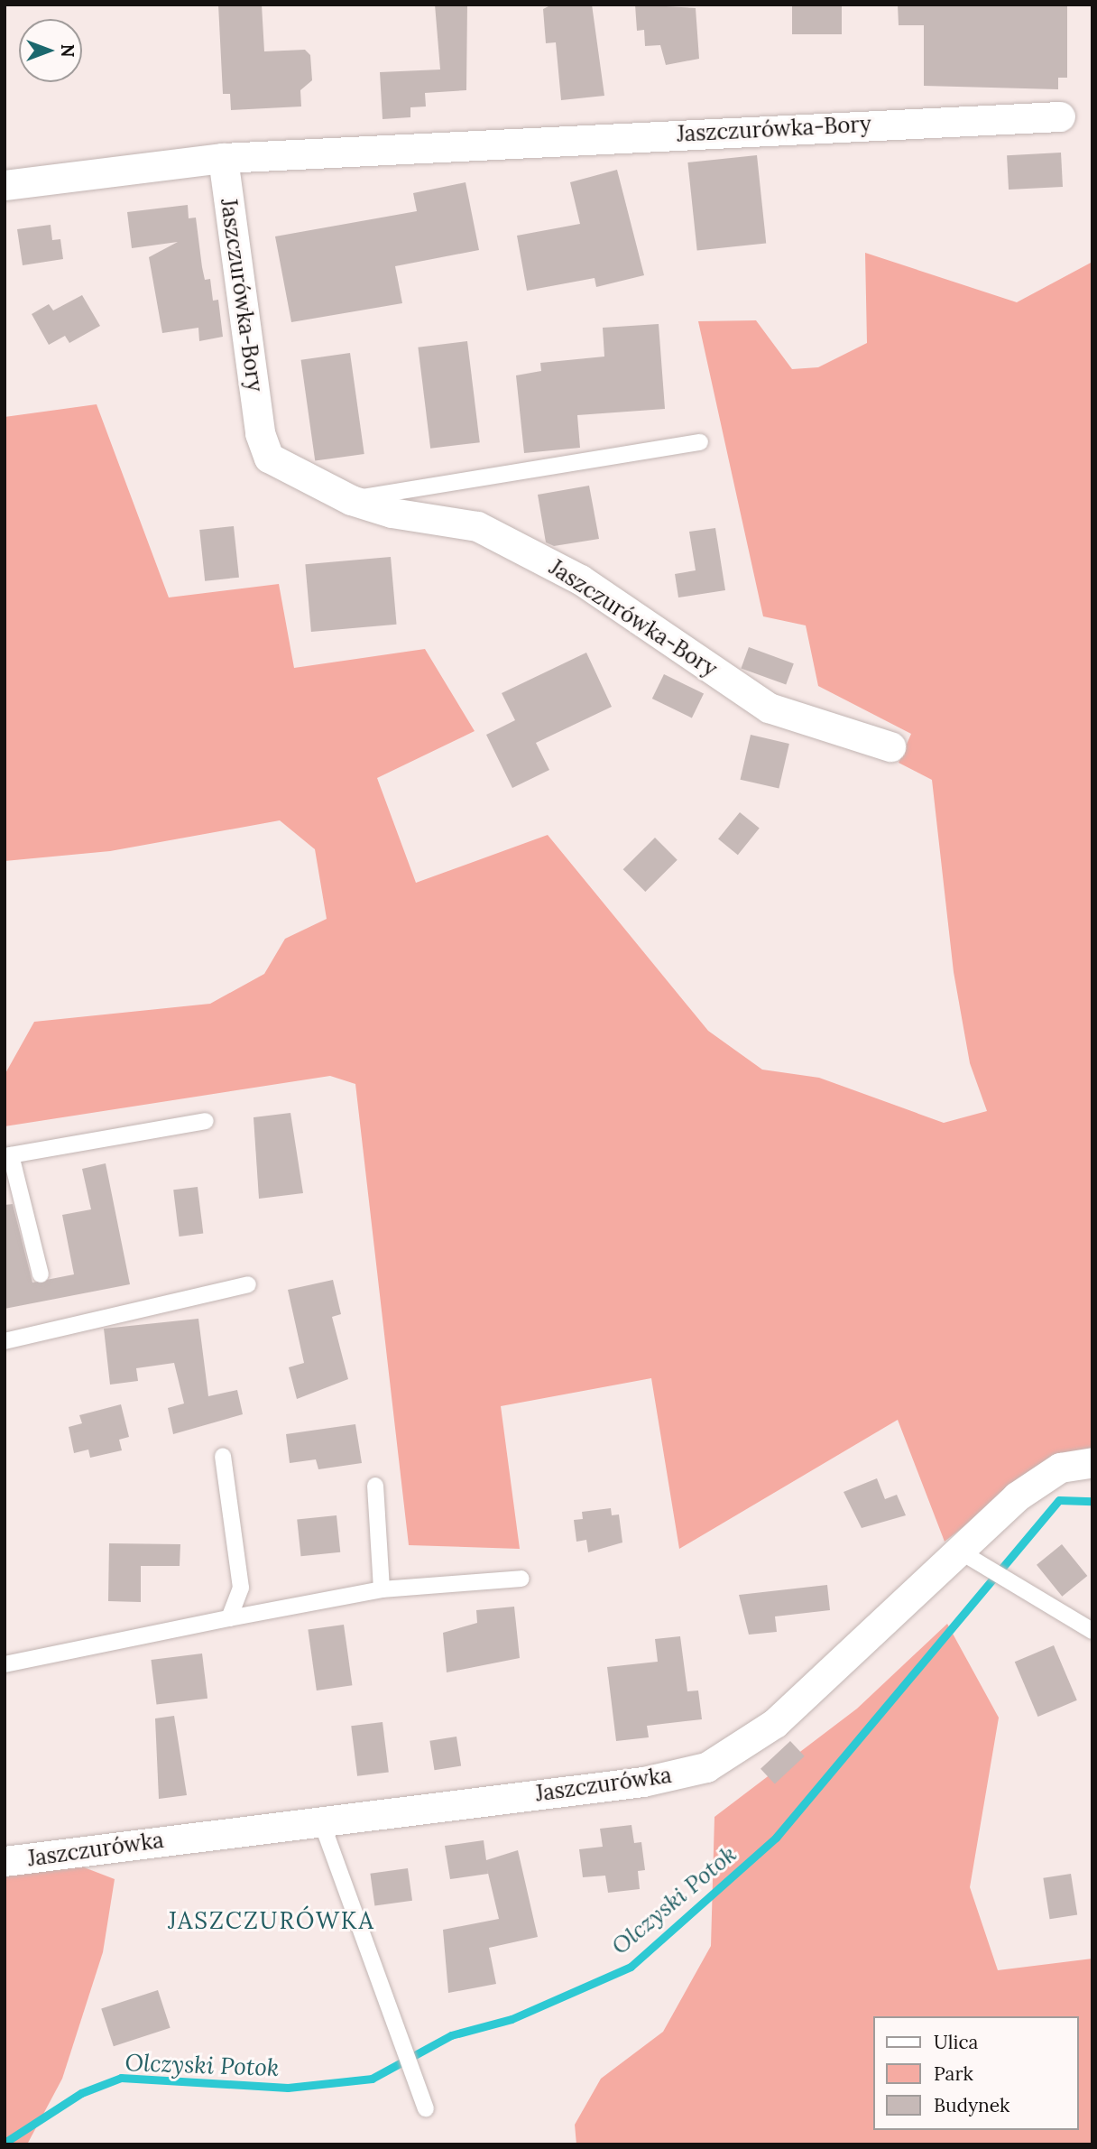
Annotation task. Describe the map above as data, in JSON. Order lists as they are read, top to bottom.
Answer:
{
  "streets": {
    "street": ["Jaszczurówka-Bory", "Jaszczurówka"]
  },
  "districts": ["JASZCZURÓWKA"],
  "water": ["Olczyski Potok"],
  "legend": ["Ulica", "Park", "Budynek"],
  "north": "right"
}
